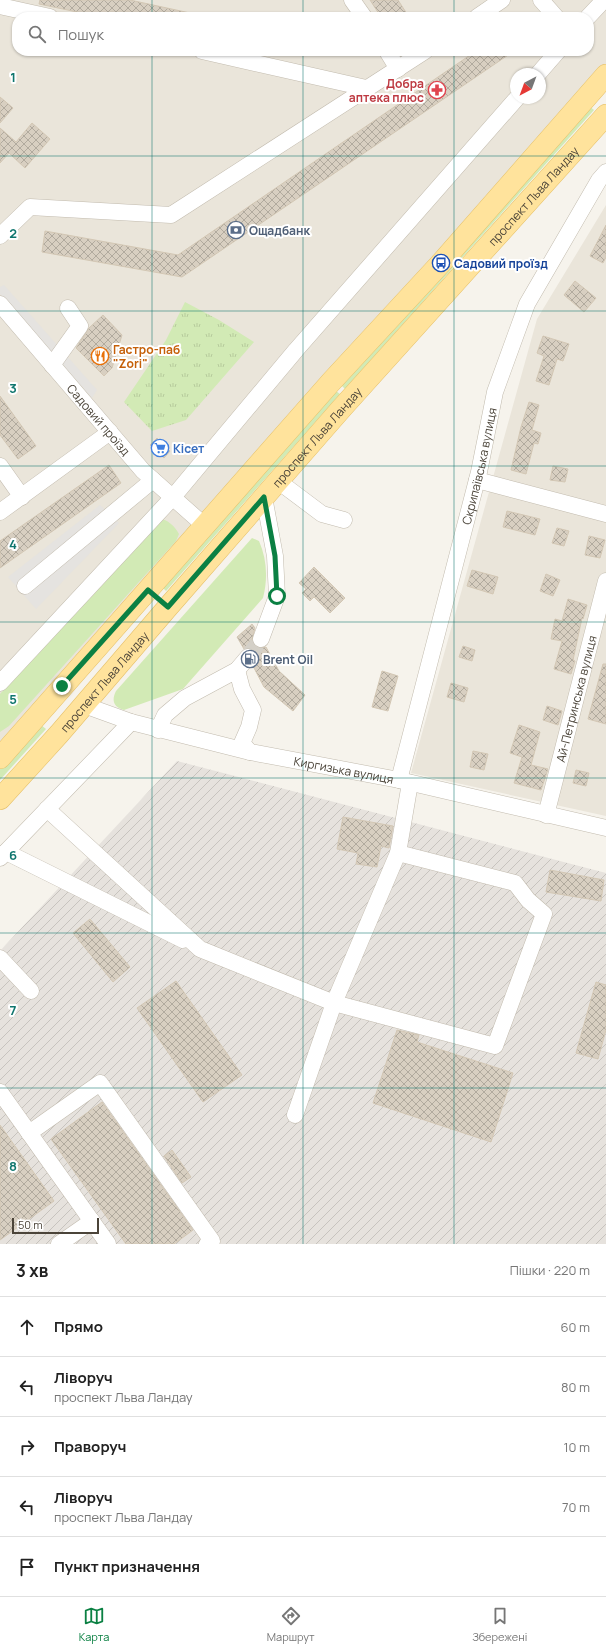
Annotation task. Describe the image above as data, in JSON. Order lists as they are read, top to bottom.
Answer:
{
  "streets": {
    "main road": ["проспект Льва Ландау"],
    "street": [
      "Садовий проїзд",
      "Скрипаївська вулиця",
      "Ай-Петринська вулиця",
      "Киргизька вулиця"
    ]
  },
  "crossings": [
    ["проспект Льва Ландау", "Садовий проїзд"],
    ["проспект Льва Ландау", "Киргизька вулиця"],
    ["Скрипаївська вулиця", "Киргизька вулиця"],
    ["Ай-Петринська вулиця", "Киргизька вулиця"]
  ],
  "places": {
    "pharmacy": ["Добра аптека плюс"],
    "bank": ["Ощадбанк"],
    "bus stop": ["Садовий проїзд"],
    "restaurant": ["Гастро-паб \"Zori\""],
    "supermarket": ["Кісет"],
    "fuel station": ["Brent Oil"]
  },
  "scale_bar": "50 m",
  "north": "bottom left",
  "page": {
    "search": "Пошук",
    "scale": "50 m",
    "heading": ["3 хв", "Пішки · 220 m"],
    "list": [
      ["Прямо", "60 m"],
      ["Ліворуч", "проспект Льва Ландау", "80 m"],
      ["Праворуч", "10 m"],
      ["Ліворуч", "проспект Льва Ландау", "70 m"],
      "Пункт призначення"
    ],
    "nav": ["Карта", "Маршрут", "Збережені"]
  },
  "grid": {
    "rows": [
      "1",
      "2",
      "3",
      "4",
      "5",
      "6",
      "7",
      "8"
    ]
  }
}
